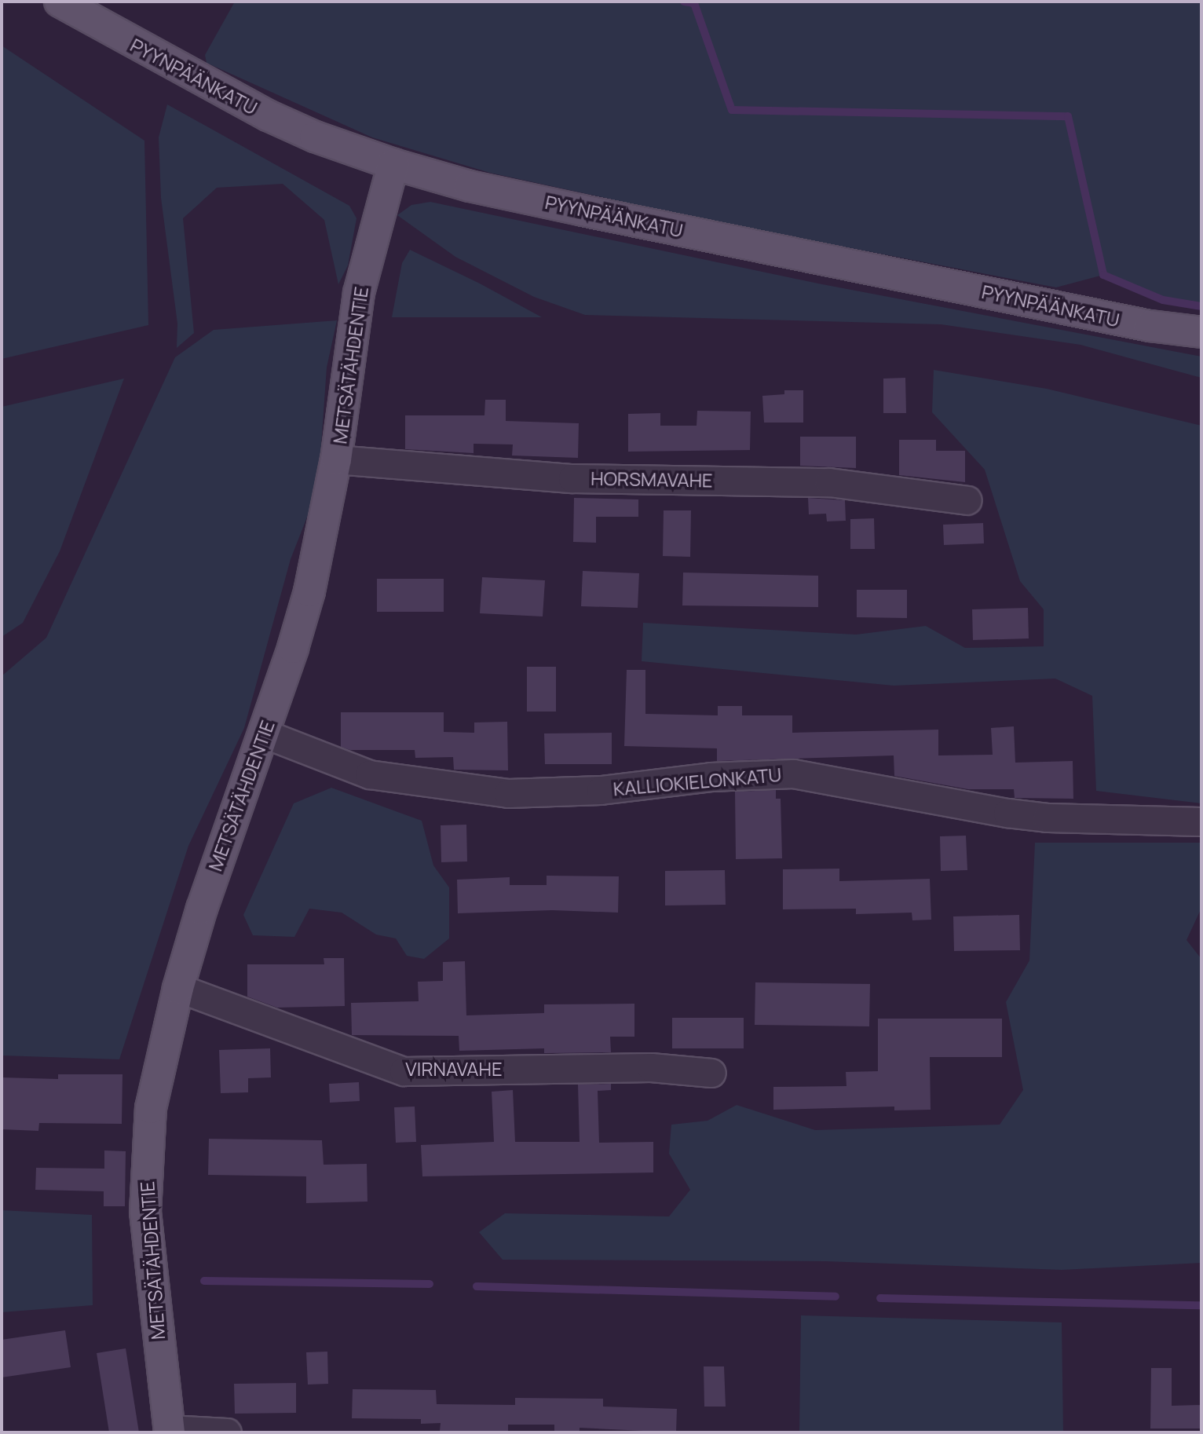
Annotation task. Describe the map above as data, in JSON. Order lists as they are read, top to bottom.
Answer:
{
  "streets": {
    "main road": ["PYYNPÄÄNKATU", "METSÄTÄHDENTIE"],
    "street": ["HORSMAVAHE", "KALLIOKIELONKATU", "VIRNAVAHE"]
  },
  "crossings": [
    ["PYYNPÄÄNKATU", "METSÄTÄHDENTIE"],
    ["METSÄTÄHDENTIE", "HORSMAVAHE"],
    ["METSÄTÄHDENTIE", "KALLIOKIELONKATU"],
    ["METSÄTÄHDENTIE", "VIRNAVAHE"]
  ]
}
